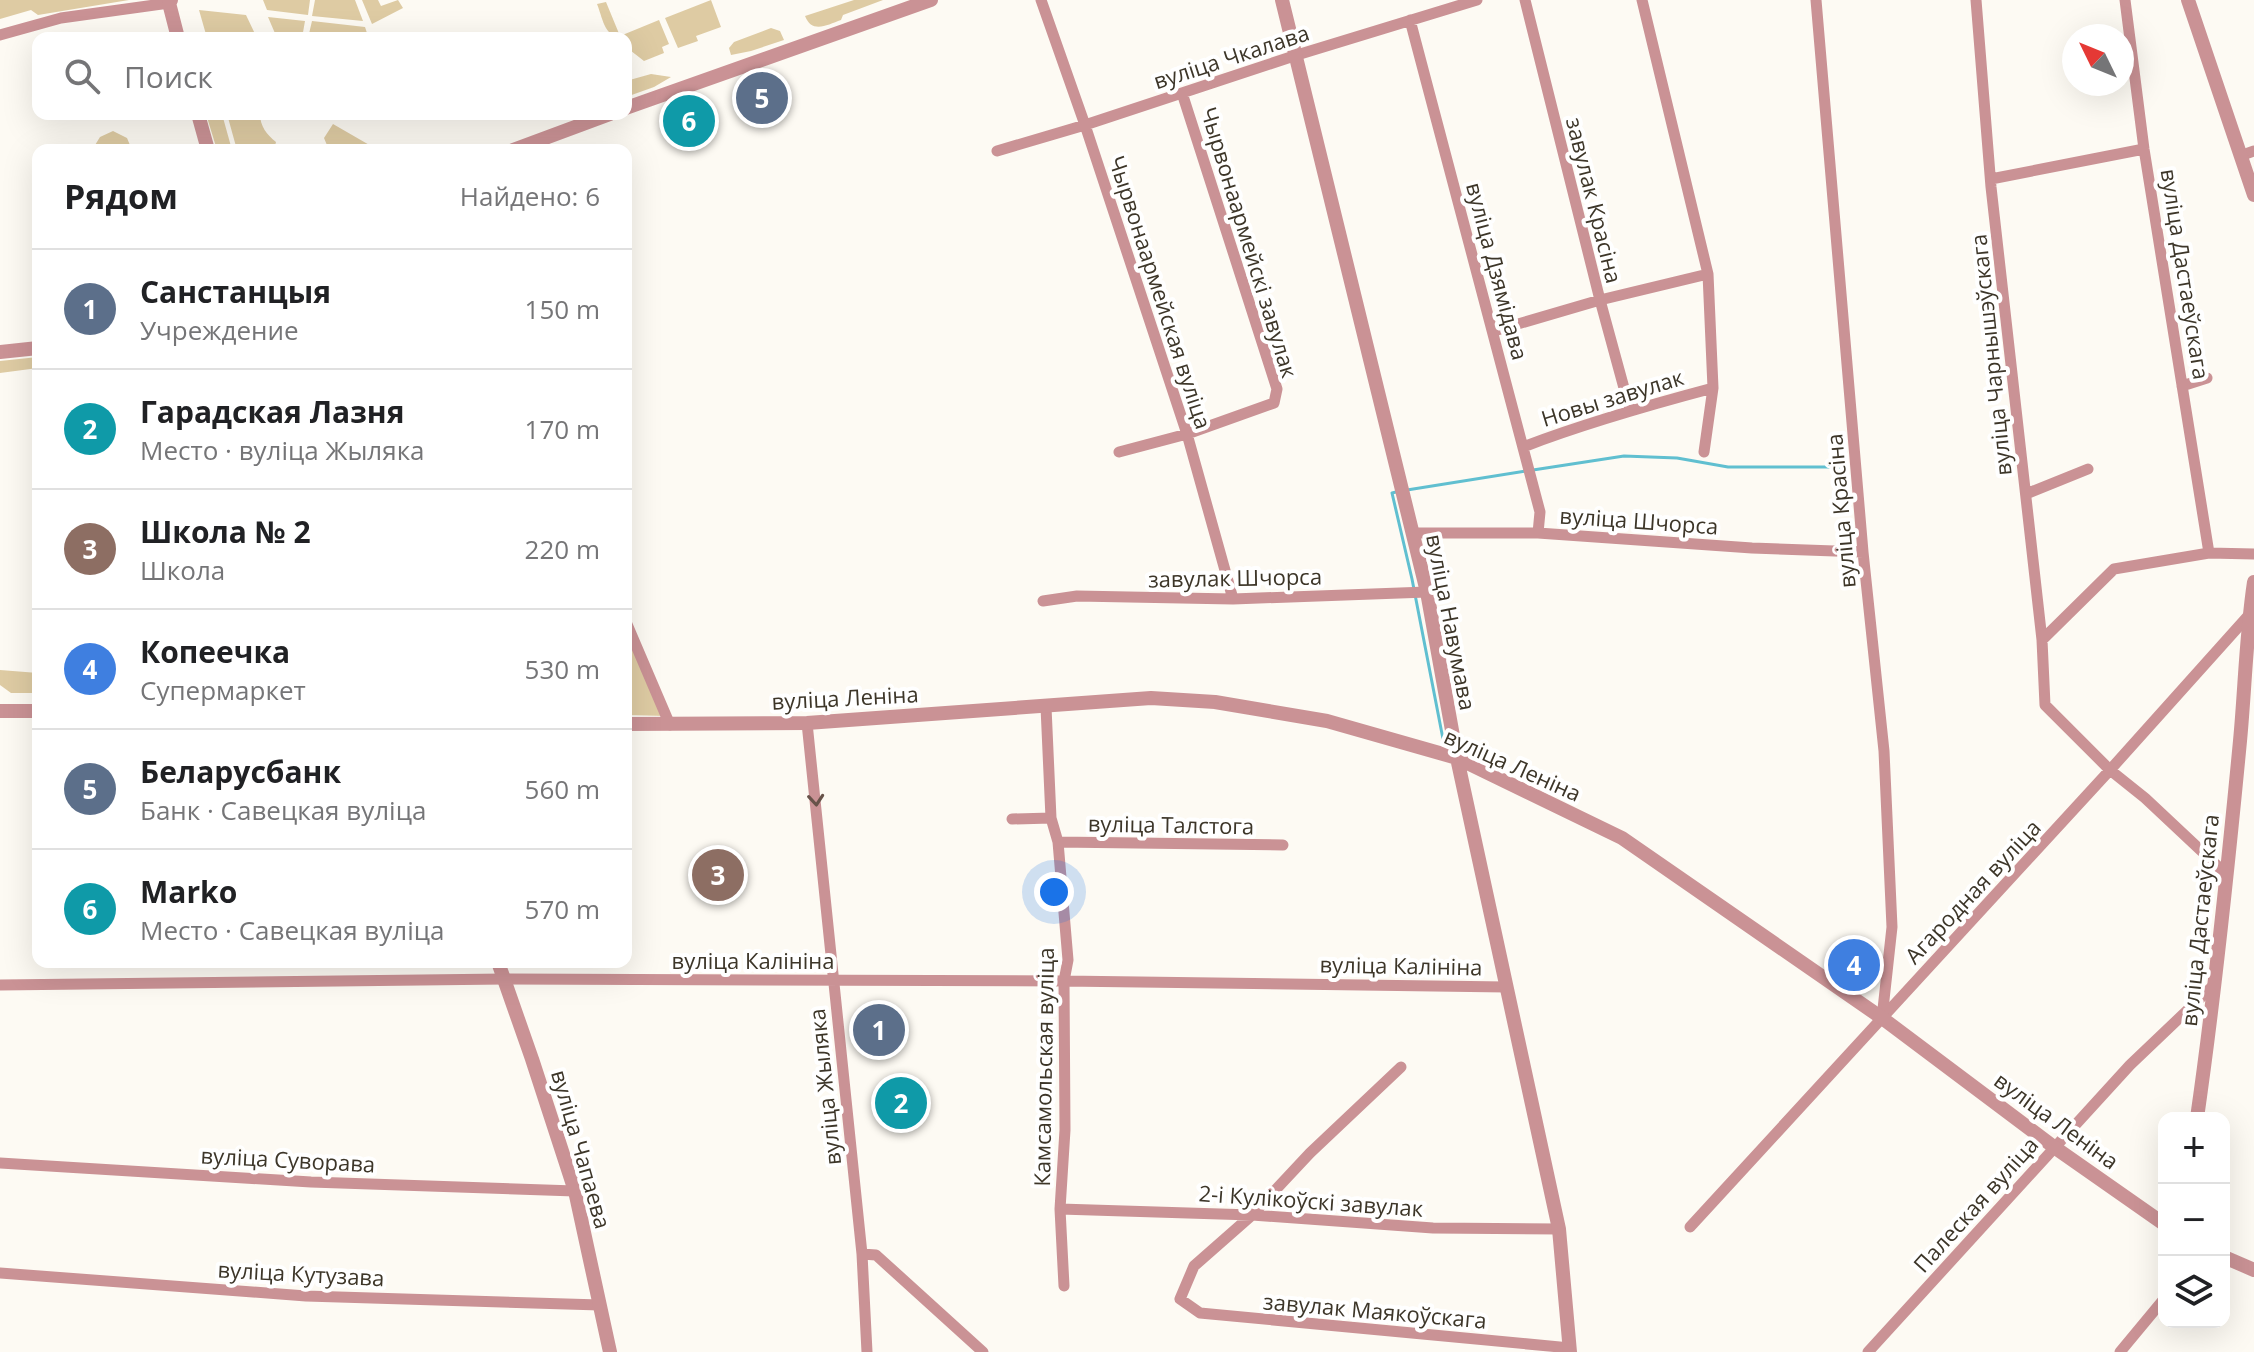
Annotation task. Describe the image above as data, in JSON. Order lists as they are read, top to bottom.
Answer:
{
  "streets": {
    "street": [
      "вуліца Чкалава",
      "завулак Красіна",
      "Чырвонаармейскі завулак",
      "вуліца Дзямідава",
      "вуліца Дастаеўскага",
      "Чырвонаармейская вуліца",
      "вуліца Чарнышэўскага",
      "Новы завулак",
      "вуліца Красіна",
      "вуліца Шчорса",
      "завулак Шчорса",
      "вуліца Навумава",
      "вуліца Леніна",
      "вуліца Талстога",
      "Агародная вуліца",
      "вуліца Калініна",
      "Камсамольская вуліца",
      "вуліца Жыляка",
      "вуліца Чапаева",
      "вуліца Суворава",
      "2-і Кулікоўскі завулак",
      "Палеская вуліца",
      "вуліца Кутузава",
      "завулак Маякоўскага"
    ]
  },
  "crossings": [
    ["вуліца Чкалава", "Чырвонаармейскі завулак"],
    ["вуліца Чкалава", "вуліца Дзямідава"],
    ["вуліца Чкалава", "Чырвонаармейская вуліца"],
    ["вуліца Чкалава", "вуліца Навумава"],
    ["завулак Красіна", "Новы завулак"],
    ["Чырвонаармейскі завулак", "Чырвонаармейская вуліца"],
    ["вуліца Дзямідава", "Новы завулак"],
    ["вуліца Дзямідава", "вуліца Шчорса"],
    ["вуліца Дастаеўскага", "Агародная вуліца"],
    ["вуліца Дастаеўскага", "Палеская вуліца"],
    ["Чырвонаармейская вуліца", "завулак Шчорса"],
    ["вуліца Чарнышэўскага", "Агародная вуліца"],
    ["вуліца Красіна", "вуліца Шчорса"],
    ["вуліца Красіна", "вуліца Леніна"],
    ["вуліца Красіна", "Агародная вуліца"],
    ["вуліца Шчорса", "вуліца Навумава"],
    ["завулак Шчорса", "вуліца Навумава"],
    ["вуліца Навумава", "вуліца Леніна"],
    ["вуліца Навумава", "вуліца Калініна"],
    ["вуліца Навумава", "2-і Кулікоўскі завулак"],
    ["вуліца Навумава", "завулак Маякоўскага"],
    ["вуліца Леніна", "Агародная вуліца"],
    ["вуліца Леніна", "Камсамольская вуліца"],
    ["вуліца Леніна", "вуліца Жыляка"],
    ["вуліца Леніна", "Палеская вуліца"],
    ["вуліца Талстога", "Камсамольская вуліца"],
    ["вуліца Калініна", "Камсамольская вуліца"],
    ["вуліца Калініна", "вуліца Жыляка"],
    ["вуліца Калініна", "вуліца Чапаева"],
    ["Камсамольская вуліца", "2-і Кулікоўскі завулак"],
    ["вуліца Чапаева", "вуліца Суворава"],
    ["вуліца Чапаева", "вуліца Кутузава"],
    ["2-і Кулікоўскі завулак", "завулак Маякоўскага"]
  ],
  "one_way": ["вуліца Жыляка"],
  "north": "top left",
  "page": {
    "search": "Поиск",
    "pins": [
      "5",
      "6",
      "3",
      "4",
      "1",
      "2"
    ],
    "heading": ["Рядом", "Найдено: 6"],
    "list": [
      {
        "mark": "1",
        "name": "Санстанцыя",
        "note": "Учреждение",
        "value": "150 m"
      },
      {
        "mark": "2",
        "name": "Гарадская Лазня",
        "note": "Место · вуліца Жыляка",
        "value": "170 m"
      },
      {
        "mark": "3",
        "name": "Школа № 2",
        "note": "Школа",
        "value": "220 m"
      },
      {
        "mark": "4",
        "name": "Копеечка",
        "note": "Супермаркет",
        "value": "530 m"
      },
      {
        "mark": "5",
        "name": "Беларусбанк",
        "note": "Банк · Савецкая вуліца",
        "value": "560 m"
      },
      {
        "mark": "6",
        "name": "Marko",
        "note": "Место · Савецкая вуліца",
        "value": "570 m"
      }
    ],
    "map_buttons": ["+", "−"]
  }
}
